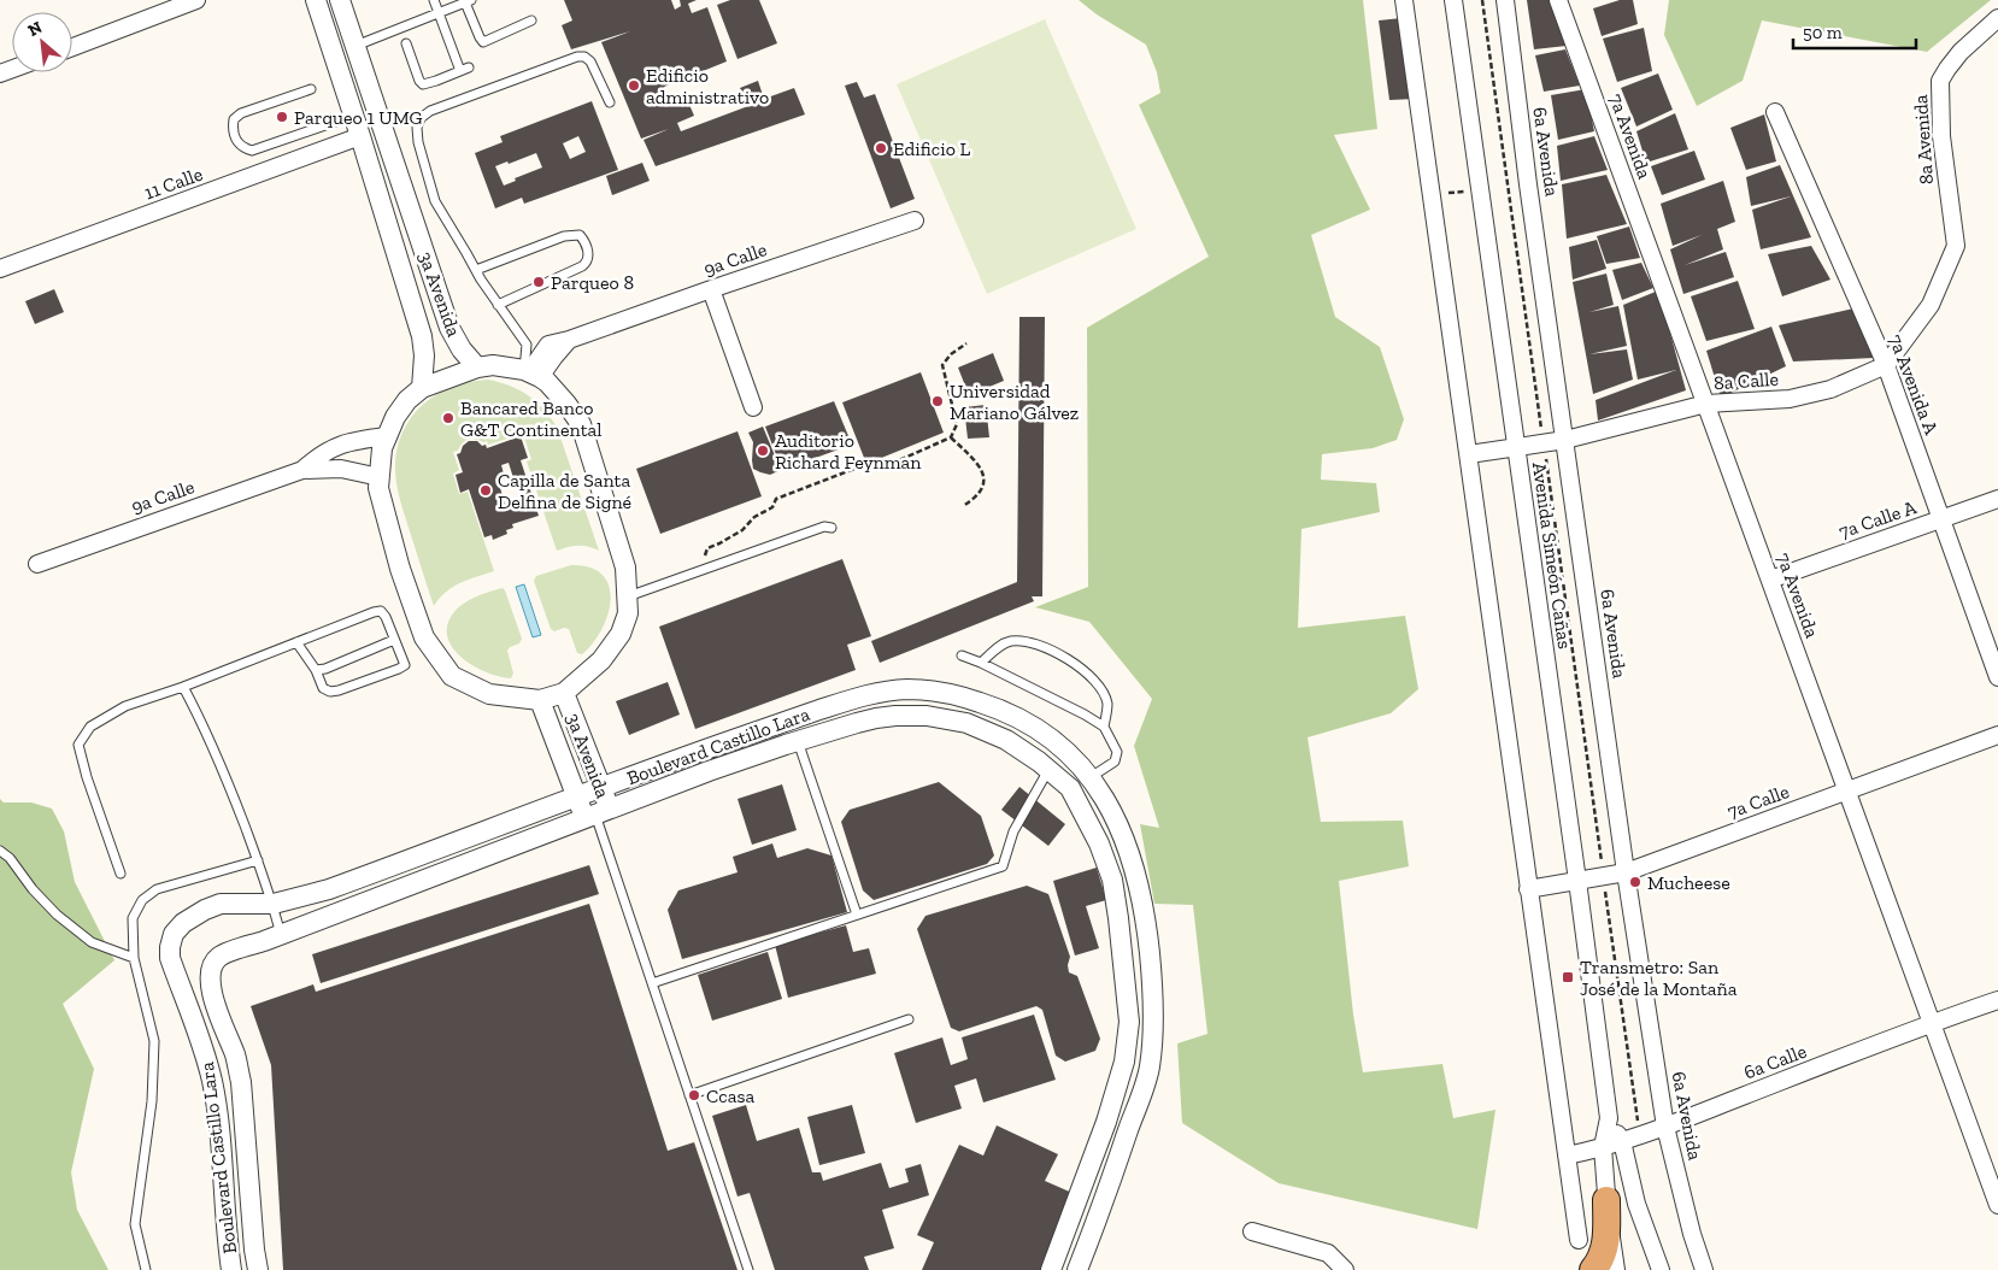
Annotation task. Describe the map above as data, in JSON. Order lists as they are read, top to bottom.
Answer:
{
  "streets": {
    "street": [
      "7a Avenida",
      "8a Avenida",
      "6a Avenida",
      "11 Calle",
      "9a Calle",
      "3a Avenida",
      "8a Calle",
      "7a Avenida A",
      "7a Calle A",
      "Avenida Simeón Cañas",
      "Boulevard Castillo Lara",
      "7a Calle",
      "6a Calle"
    ]
  },
  "crossings": [
    ["7a Avenida", "8a Calle"],
    ["7a Avenida", "7a Calle A"],
    ["7a Avenida", "7a Calle"],
    ["7a Avenida", "6a Calle"],
    ["8a Avenida", "8a Calle"],
    ["6a Avenida", "8a Calle"],
    ["6a Avenida", "7a Calle"],
    ["6a Avenida", "6a Calle"],
    ["11 Calle", "3a Avenida"],
    ["9a Calle", "3a Avenida"],
    ["3a Avenida", "Boulevard Castillo Lara"],
    ["8a Calle", "7a Avenida A"],
    ["8a Calle", "Avenida Simeón Cañas"],
    ["7a Avenida A", "7a Calle A"],
    ["Avenida Simeón Cañas", "7a Calle"],
    ["Avenida Simeón Cañas", "6a Calle"]
  ],
  "places": {
    "other": [
      "Edificio administrativo",
      "Parqueo 1 UMG",
      "Edificio L",
      "Parqueo 8",
      "Universidad Mariano Gálvez",
      "Bancared Banco G&T Continental",
      "Auditorio Richard Feynman",
      "Capilla de Santa Delfina de Signé",
      "Mucheese",
      "Ccasa"
    ],
    "transit": ["Transmetro: San José de la Montaña"]
  },
  "scale_bar": "50 m",
  "north": "top left"
}
